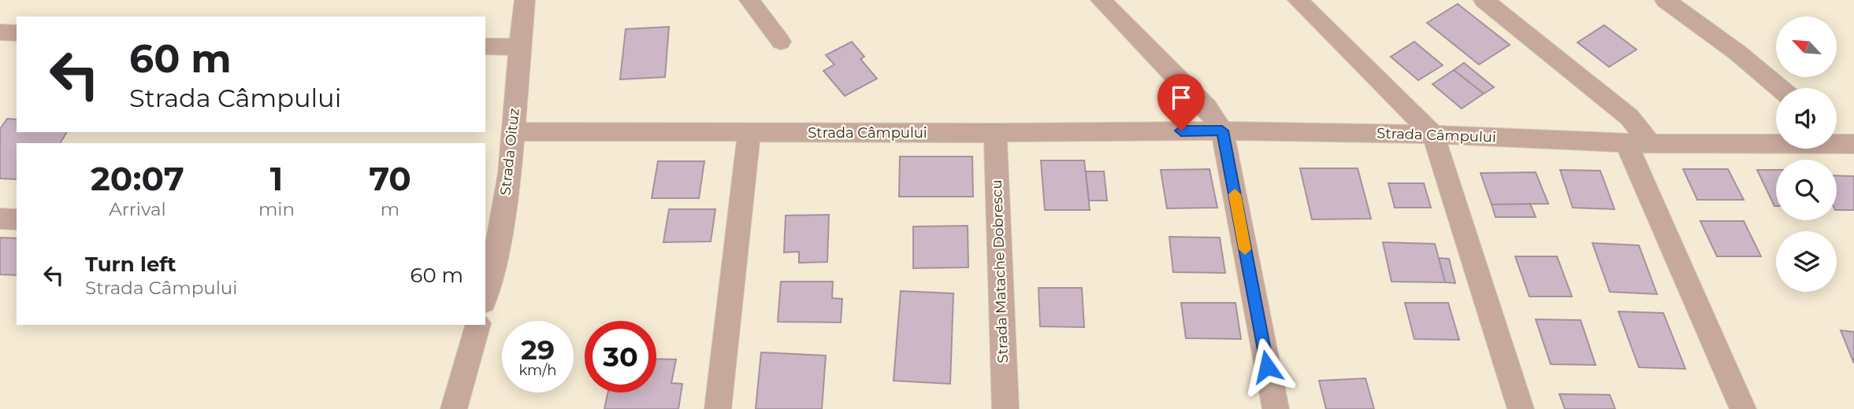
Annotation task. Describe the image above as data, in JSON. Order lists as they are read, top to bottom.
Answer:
{
  "streets": {
    "street": ["Strada Câmpului", "Strada Oituz", "Strada Matache Dobrescu"]
  },
  "crossings": [
    ["Strada Câmpului", "Strada Oituz"],
    ["Strada Câmpului", "Strada Matache Dobrescu"]
  ],
  "north": "top left",
  "page": {
    "turn": ["60 m", "Strada Câmpului"],
    "eta": [
      "20:07",
      "Arrival",
      "1",
      "min",
      "70",
      "m"
    ],
    "list": [
      {
        "name": "Turn left",
        "note": "Strada Câmpului",
        "value": "60 m"
      }
    ],
    "speed": "29 km/h",
    "limit": "30"
  }
}
